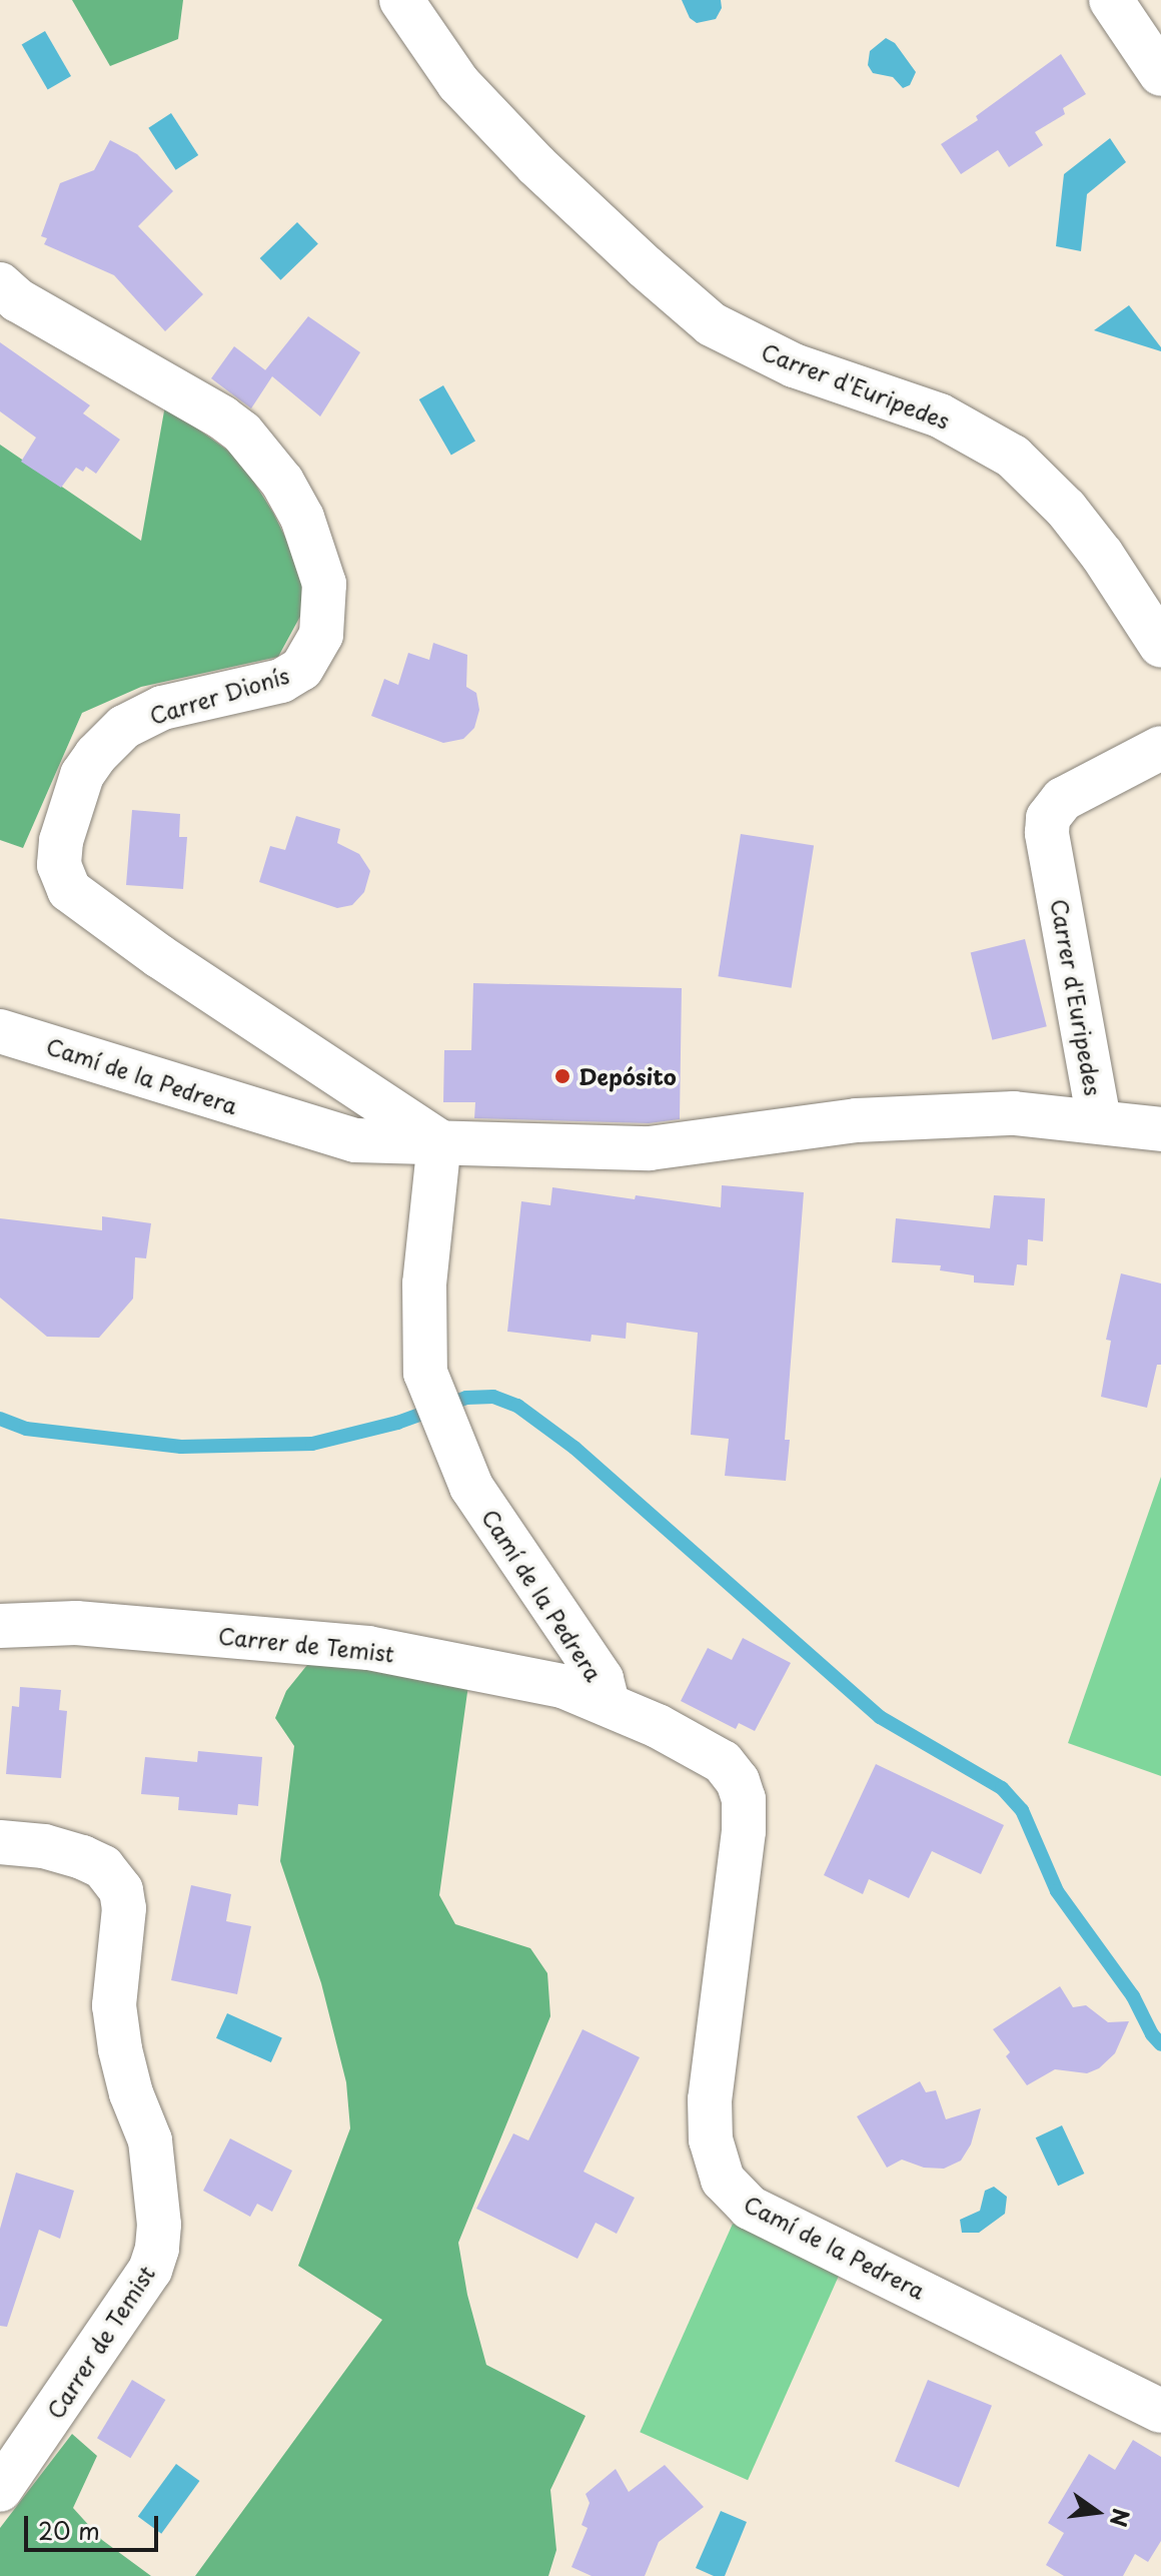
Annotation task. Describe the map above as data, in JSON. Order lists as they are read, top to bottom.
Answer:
{
  "streets": {
    "street": [
      "Carrer d'Euripedes",
      "Carrer Dionís",
      "Camí de la Pedrera",
      "Carrer de Temist"
    ]
  },
  "crossings": [
    ["Carrer Dionís", "Camí de la Pedrera"],
    ["Camí de la Pedrera", "Carrer de Temist"]
  ],
  "places": ["Depósito"],
  "scale_bar": "20 m",
  "north": "right"
}
